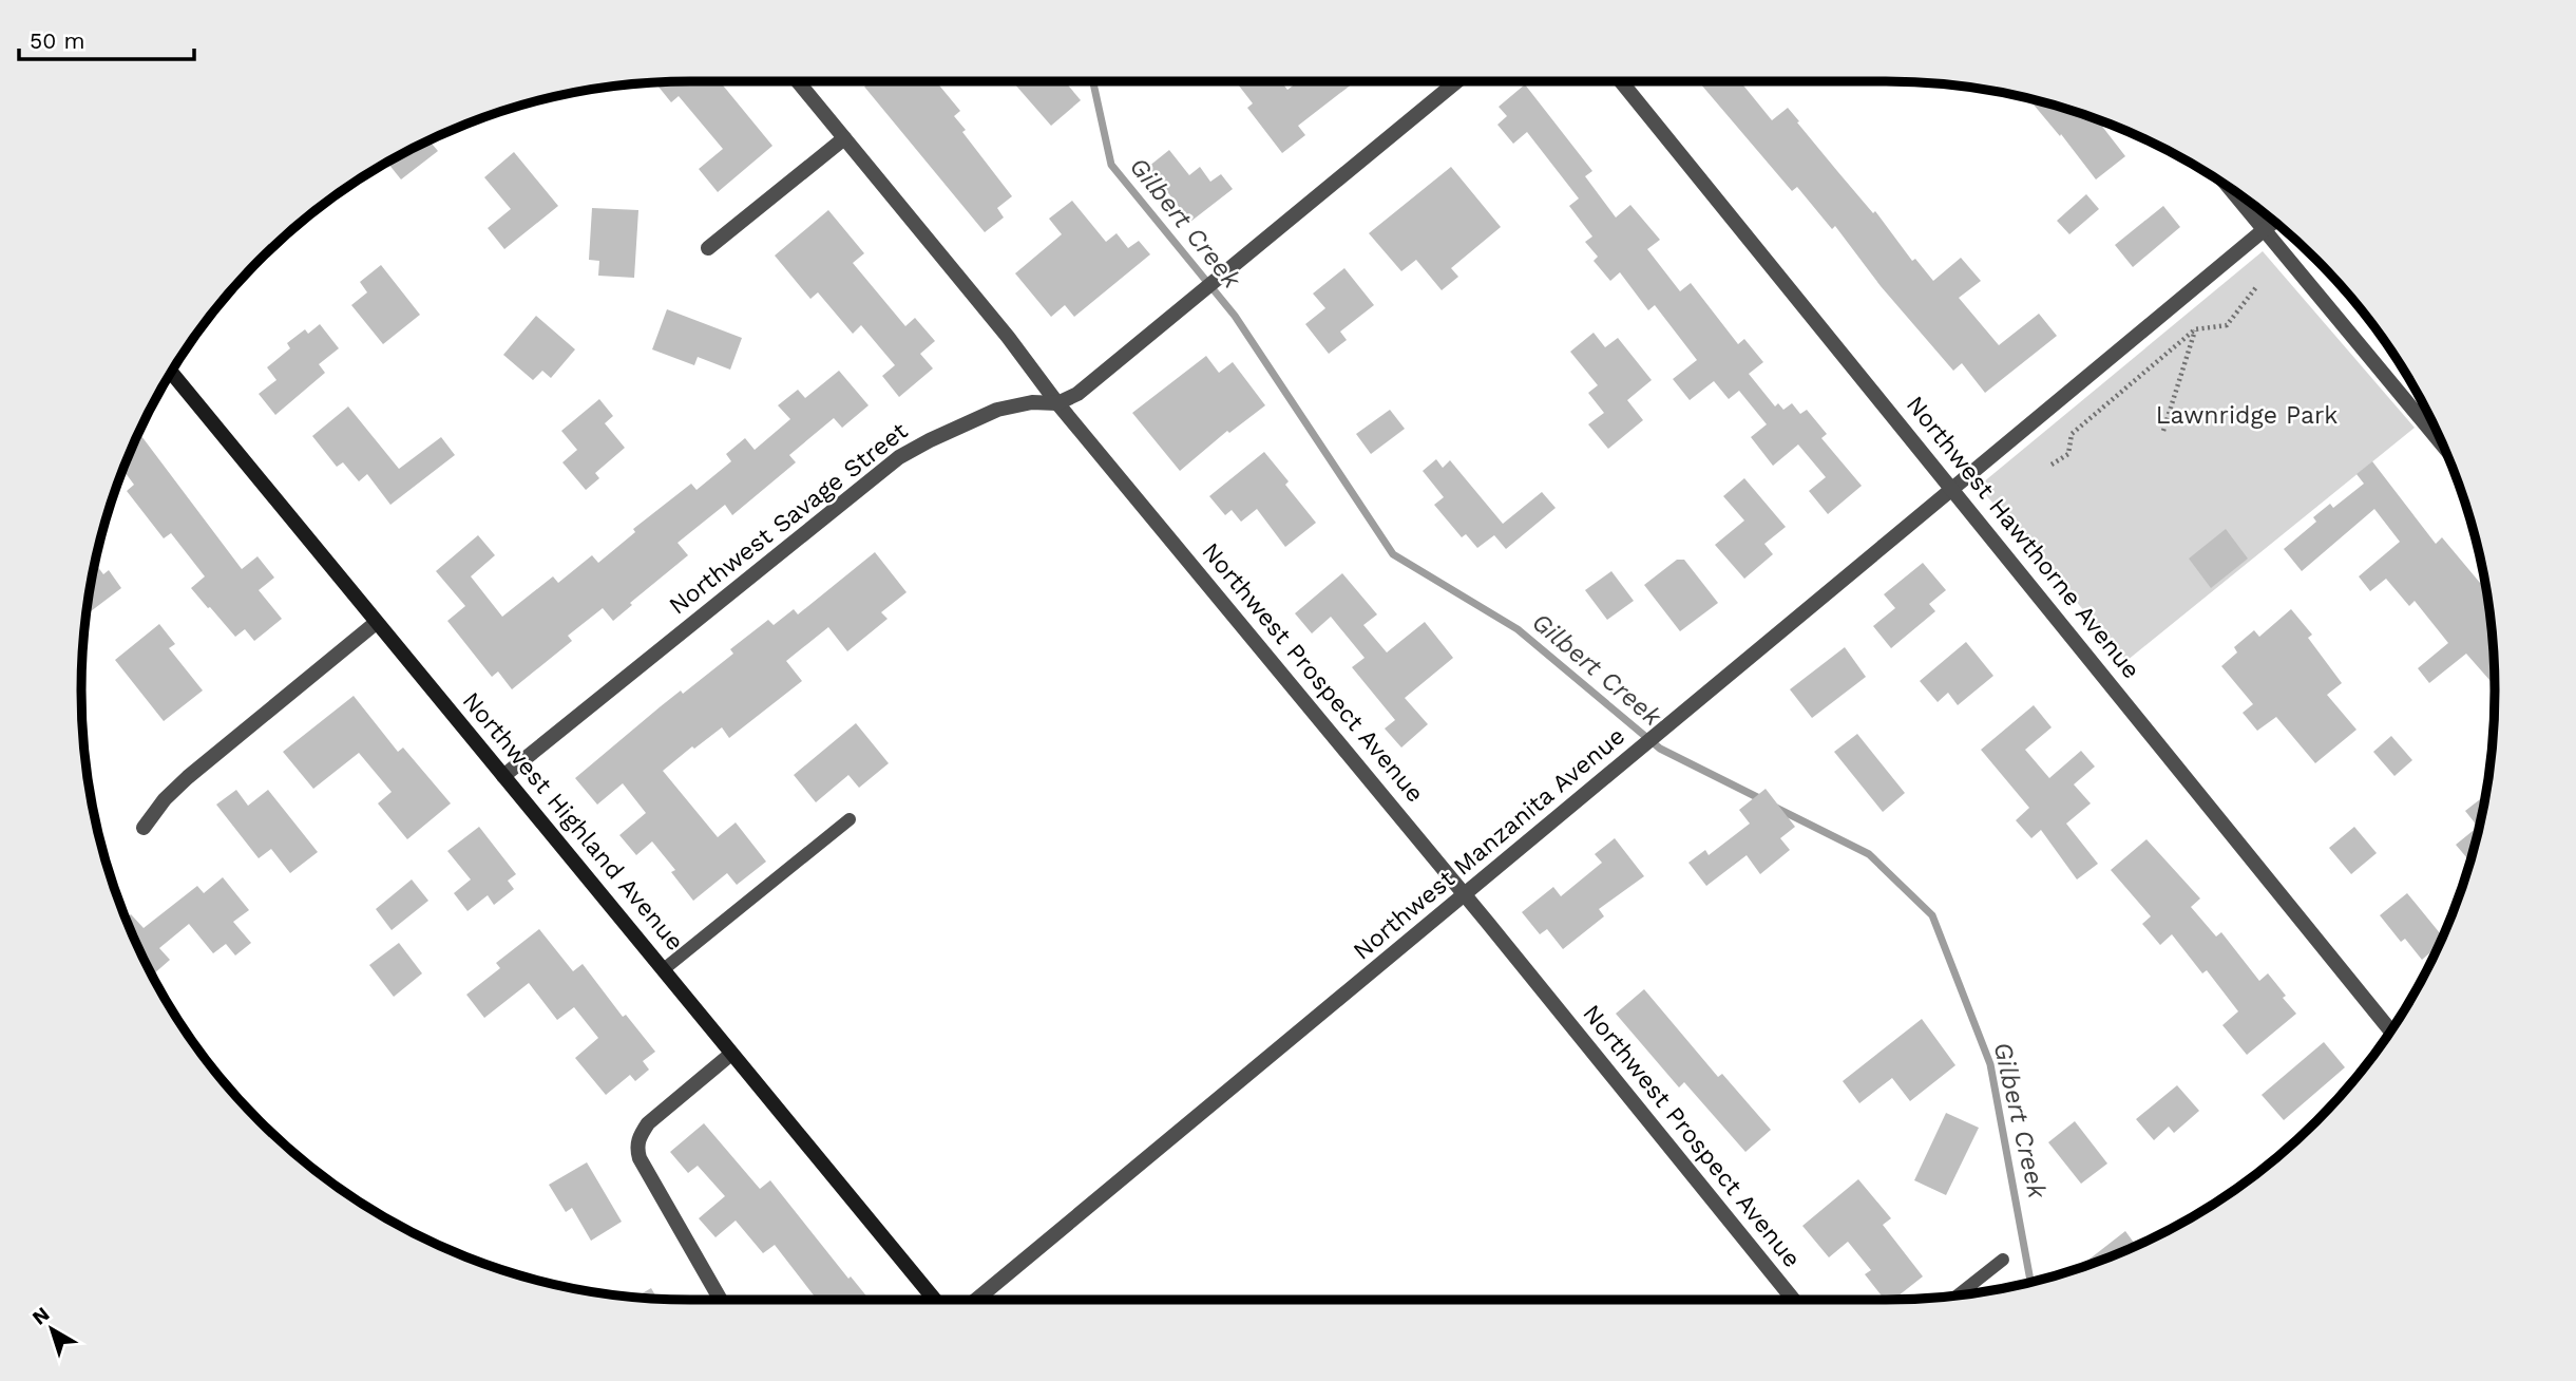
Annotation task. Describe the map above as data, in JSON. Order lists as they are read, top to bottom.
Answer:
{
  "streets": {
    "main road": ["Northwest Highland Avenue"],
    "street": [
      "Northwest Savage Street",
      "Northwest Hawthorne Avenue",
      "Northwest Prospect Avenue",
      "Northwest Manzanita Avenue"
    ]
  },
  "crossings": [
    ["Northwest Savage Street", "Northwest Prospect Avenue"],
    ["Northwest Savage Street", "Northwest Highland Avenue"],
    ["Northwest Hawthorne Avenue", "Northwest Manzanita Avenue"],
    ["Northwest Prospect Avenue", "Northwest Manzanita Avenue"]
  ],
  "water": ["Gilbert Creek"],
  "parks": ["Lawnridge Park"],
  "scale_bar": "50 m",
  "north": "top left"
}
